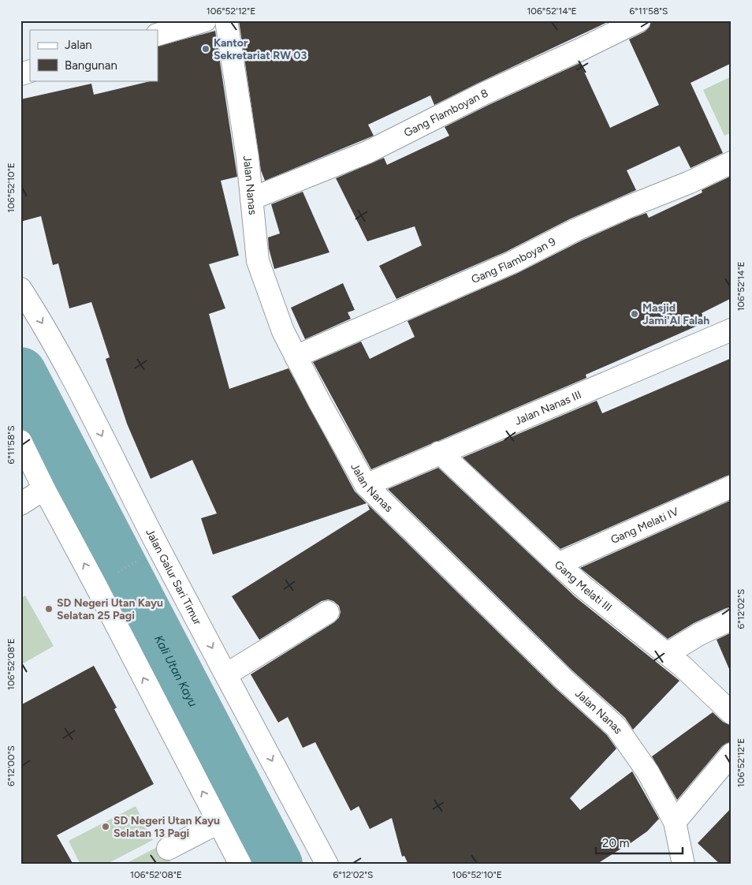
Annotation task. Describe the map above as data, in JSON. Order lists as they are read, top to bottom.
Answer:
{
  "streets": {
    "street": [
      "Gang Flamboyan 8",
      "Jalan Nanas",
      "Gang Flamboyan 9",
      "Jalan Nanas III",
      "Gang Melati IV",
      "Jalan Galur Sari Timur",
      "Gang Melati III"
    ]
  },
  "crossings": [
    ["Gang Flamboyan 8", "Jalan Nanas"],
    ["Jalan Nanas", "Gang Flamboyan 9"],
    ["Jalan Nanas", "Jalan Nanas III"],
    ["Jalan Nanas III", "Gang Melati III"],
    ["Gang Melati IV", "Gang Melati III"]
  ],
  "water": ["Kali Utan Kayu"],
  "places": [
    "Kantor Sekretariat RW 03",
    "Masjid Jami'Al Falah",
    "SD Negeri Utan Kayu Selatan 25 Pagi",
    "SD Negeri Utan Kayu Selatan 13 Pagi"
  ],
  "legend": ["Jalan", "Bangunan"],
  "scale_bar": "20 m",
  "coordinates": [
    "106°52'12\"E",
    "106°52'14\"E",
    "6°11'58\"S",
    "106°52'10\"E",
    "6°12'02\"S",
    "106°52'08\"E",
    "6°12'00\"S"
  ]
}
